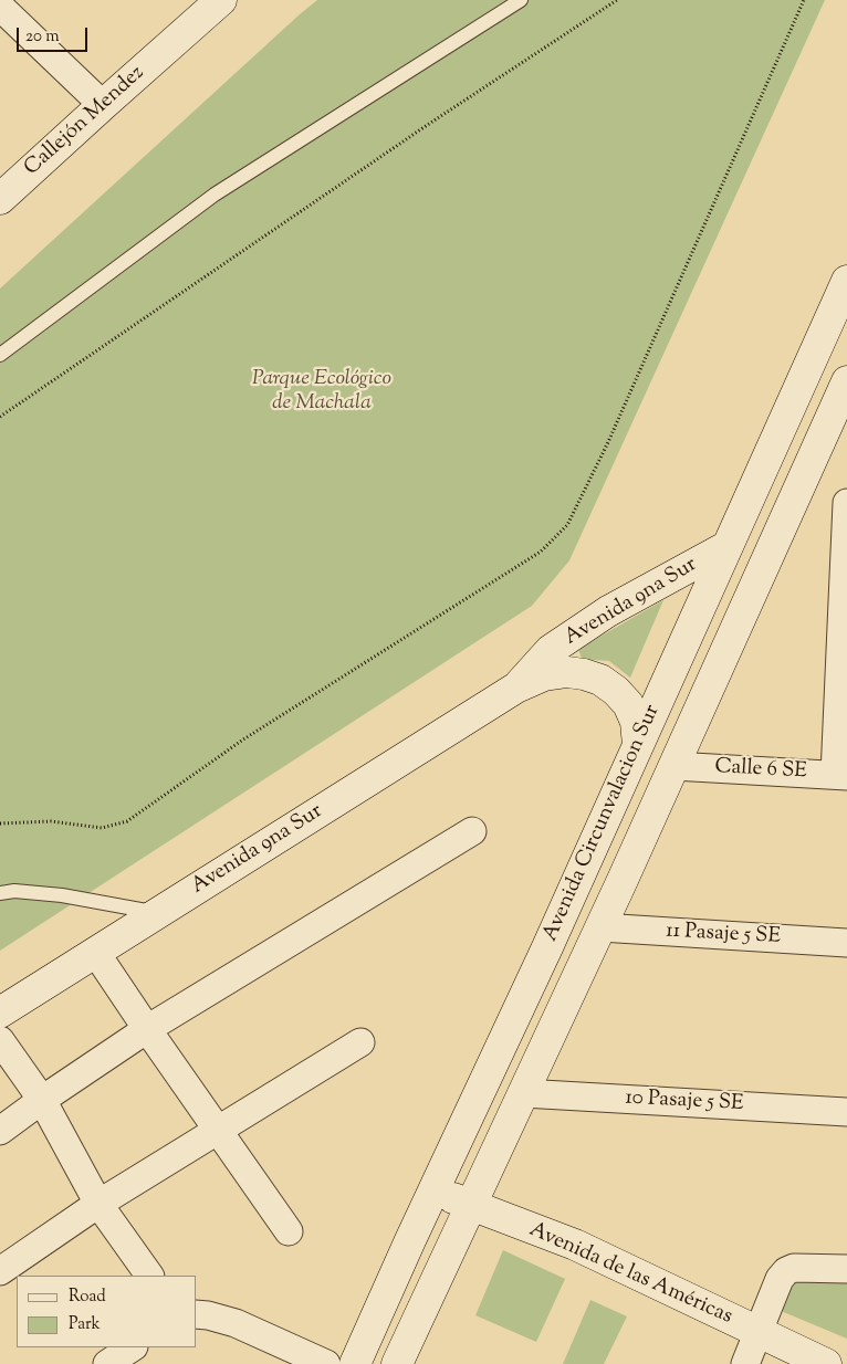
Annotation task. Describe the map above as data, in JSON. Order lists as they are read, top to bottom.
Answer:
{
  "streets": {
    "main road": [
      "Callejón Mendez",
      "Avenida 9na Sur",
      "Avenida Circunvalacion Sur",
      "Avenida de las Américas"
    ],
    "street": ["Calle 6 SE", "11 Pasaje 5 SE", "10 Pasaje 5 SE"]
  },
  "crossings": [
    ["Avenida 9na Sur", "Avenida Circunvalacion Sur"],
    ["Calle 6 SE", "Avenida Circunvalacion Sur"],
    ["Avenida Circunvalacion Sur", "11 Pasaje 5 SE"],
    ["Avenida Circunvalacion Sur", "10 Pasaje 5 SE"],
    ["Avenida Circunvalacion Sur", "Avenida de las Américas"]
  ],
  "parks": ["Parque Ecológico de Machala"],
  "legend": ["Road", "Park"],
  "scale_bar": "20 m"
}
